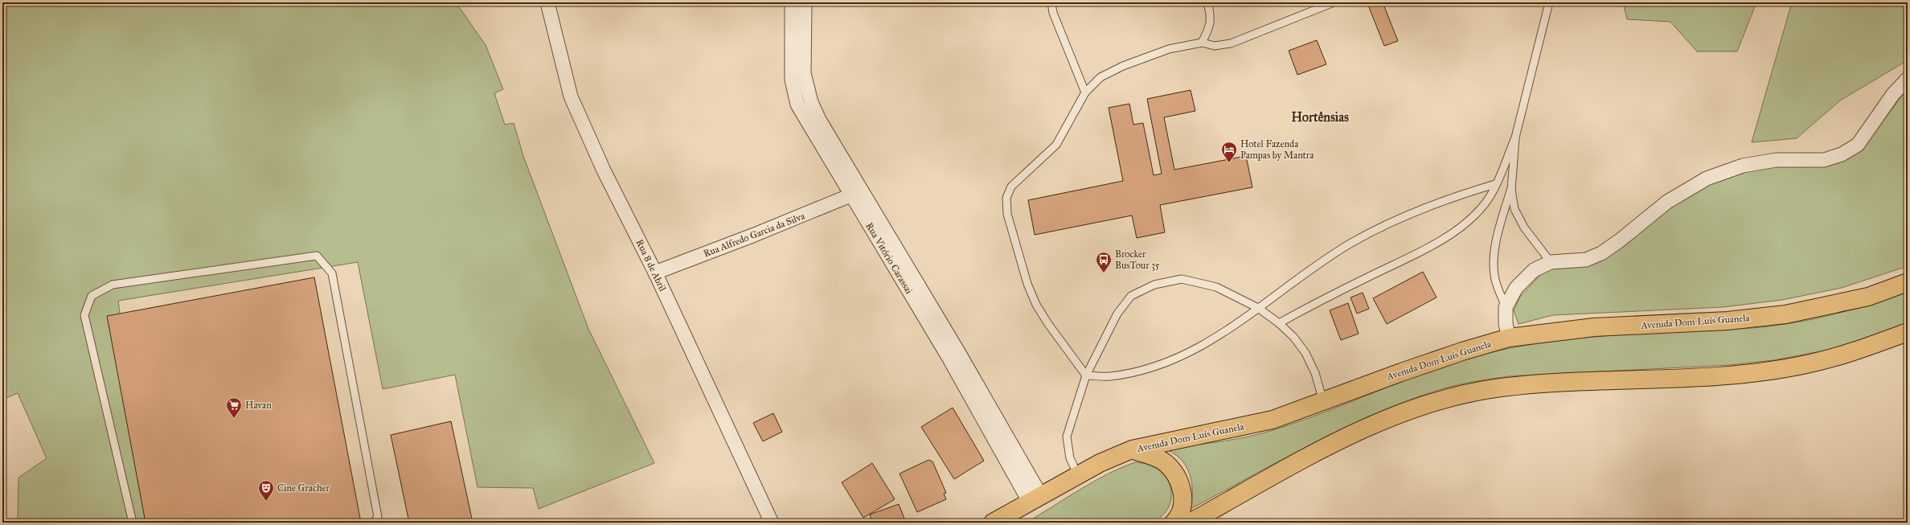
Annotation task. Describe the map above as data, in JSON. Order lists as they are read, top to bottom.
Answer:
{
  "streets": {
    "main road": ["Avenida Dom Luís Guanela"],
    "street": ["Rua Alfredo Garcia da Silva", "Rua Vitório Carassai", "Rua 8 de Abril"]
  },
  "crossings": [
    ["Rua Alfredo Garcia da Silva", "Rua Vitório Carassai"],
    ["Rua Alfredo Garcia da Silva", "Rua 8 de Abril"],
    ["Rua Vitório Carassai", "Avenida Dom Luís Guanela"]
  ],
  "districts": ["Hortênsias"],
  "places": {
    "hotel": ["Hotel Fazenda Pampas by Mantra"],
    "bus stop": ["Brocker BusTour 35"],
    "supermarket": ["Havan"],
    "theatre": ["Cine Gracher"]
  }
}
